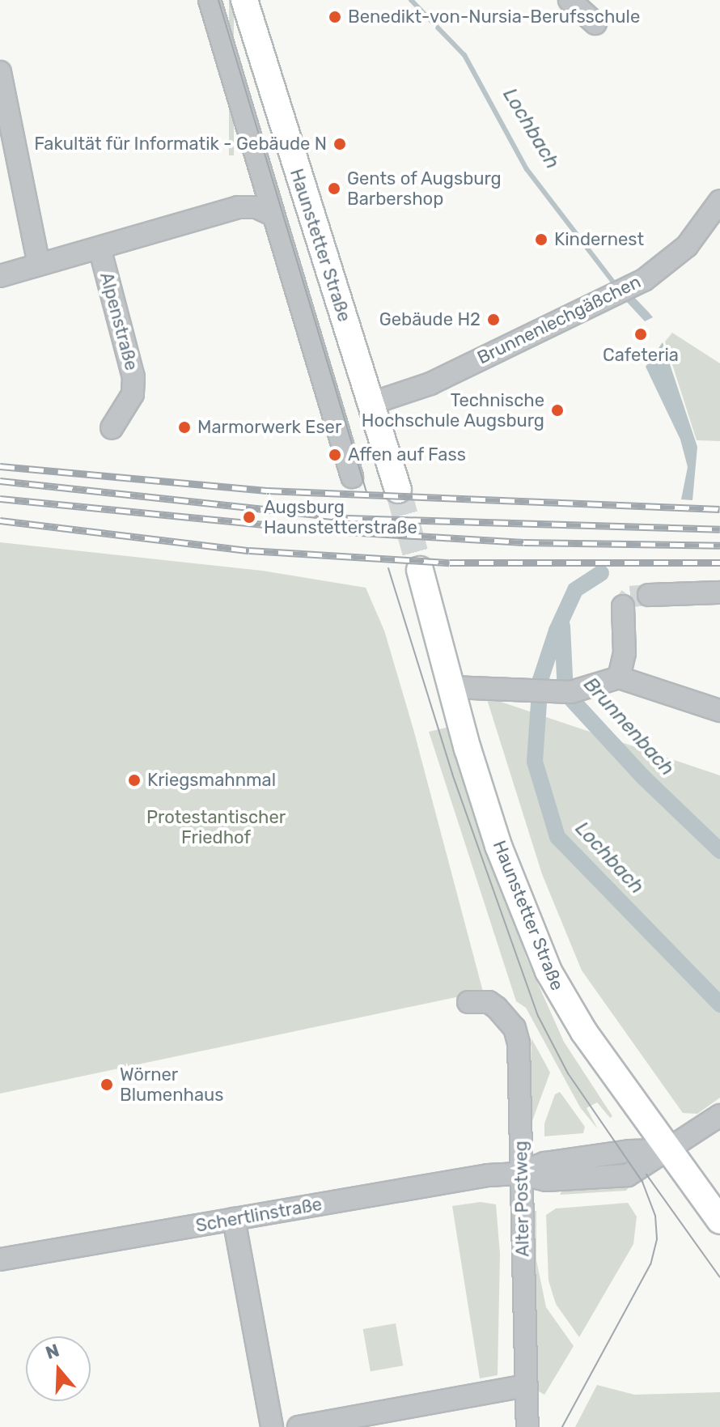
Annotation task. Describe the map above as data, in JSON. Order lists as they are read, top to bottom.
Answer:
{
  "streets": {
    "main road": ["Haunstetter Straße"],
    "street": [
      "Brunnenlechgäßchen",
      "Alpenstraße",
      "Alter Postweg",
      "Schertlinstraße"
    ]
  },
  "crossings": [
    ["Haunstetter Straße", "Brunnenlechgäßchen"],
    ["Haunstetter Straße", "Alpenstraße"],
    ["Haunstetter Straße", "Schertlinstraße"],
    ["Alter Postweg", "Schertlinstraße"]
  ],
  "water": ["Lochbach", "Brunnenbach"],
  "parks": ["Protestantischer Friedhof"],
  "places": [
    "Benedikt-von-Nursia-Berufsschule",
    "Fakultät für Informatik - Gebäude N",
    "Gents of Augsburg Barbershop",
    "Kindernest",
    "Gebäude H2",
    "Cafeteria",
    "Technische Hochschule Augsburg",
    "Marmorwerk Eser",
    "Affen auf Fass",
    "Augsburg Haunstetterstraße",
    "Kriegsmahnmal",
    "Wörner Blumenhaus"
  ],
  "north": "top"
}
